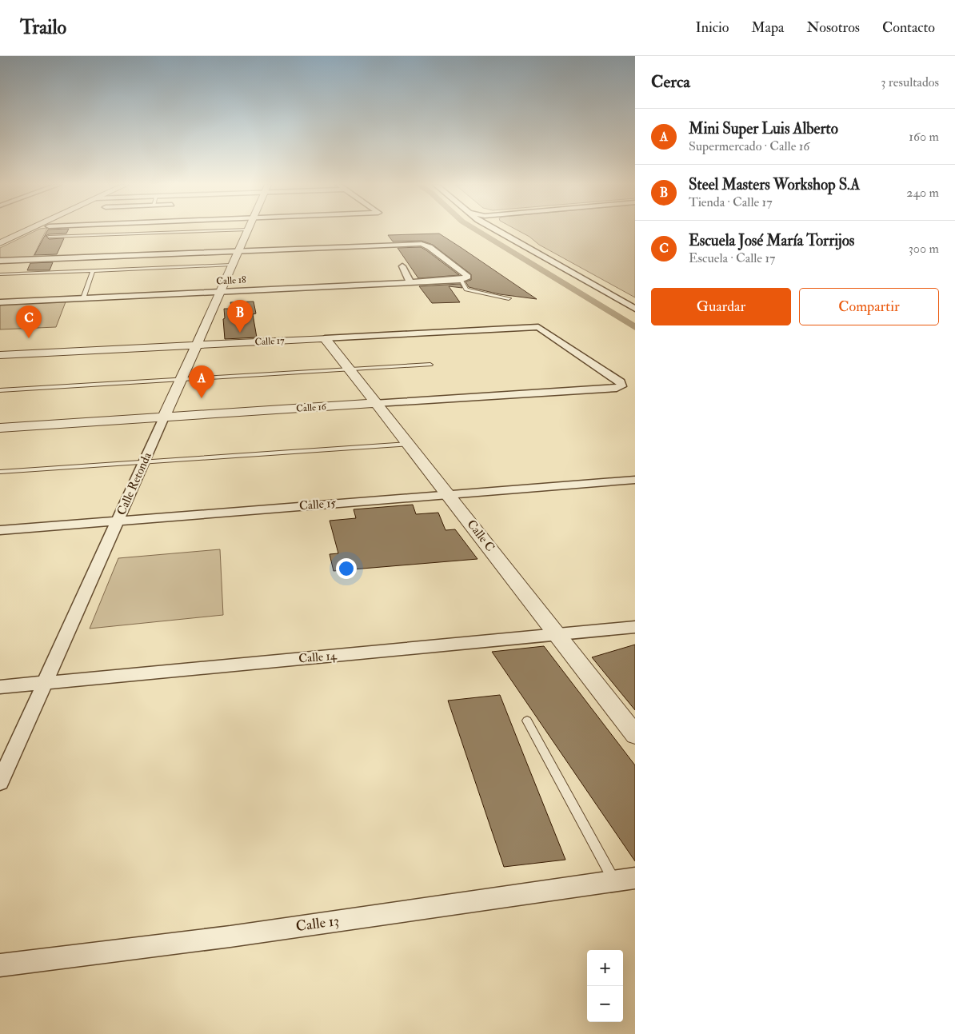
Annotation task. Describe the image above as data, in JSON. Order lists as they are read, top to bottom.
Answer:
{
  "streets": {
    "street": [
      "Calle 18",
      "Calle 17",
      "Calle 16",
      "Calle Retonda",
      "Calle 15",
      "Calle C",
      "Calle 14",
      "Calle 13"
    ]
  },
  "crossings": [
    ["Calle 18", "Calle Retonda"],
    ["Calle 17", "Calle 16"],
    ["Calle 17", "Calle Retonda"],
    ["Calle 17", "Calle C"],
    ["Calle 16", "Calle Retonda"],
    ["Calle 16", "Calle C"],
    ["Calle Retonda", "Calle 15"],
    ["Calle Retonda", "Calle 14"],
    ["Calle 15", "Calle C"],
    ["Calle C", "Calle 14"]
  ],
  "page": {
    "header": "Trailo",
    "nav": [
      "Inicio",
      "Mapa",
      "Nosotros",
      "Contacto"
    ],
    "heading": ["Cerca", "3 resultados"],
    "list": [
      {
        "mark": "A",
        "name": "Mini Super Luis Alberto",
        "note": "Supermercado · Calle 16",
        "value": "160 m"
      },
      {
        "mark": "B",
        "name": "Steel Masters Workshop S.A",
        "note": "Tienda · Calle 17",
        "value": "240 m"
      },
      {
        "mark": "C",
        "name": "Escuela José María Torrijos",
        "note": "Escuela · Calle 17",
        "value": "300 m"
      }
    ],
    "buttons": ["Guardar", "Compartir"],
    "pins": ["B", "C", "A"],
    "map_buttons": ["+", "−"]
  }
}
